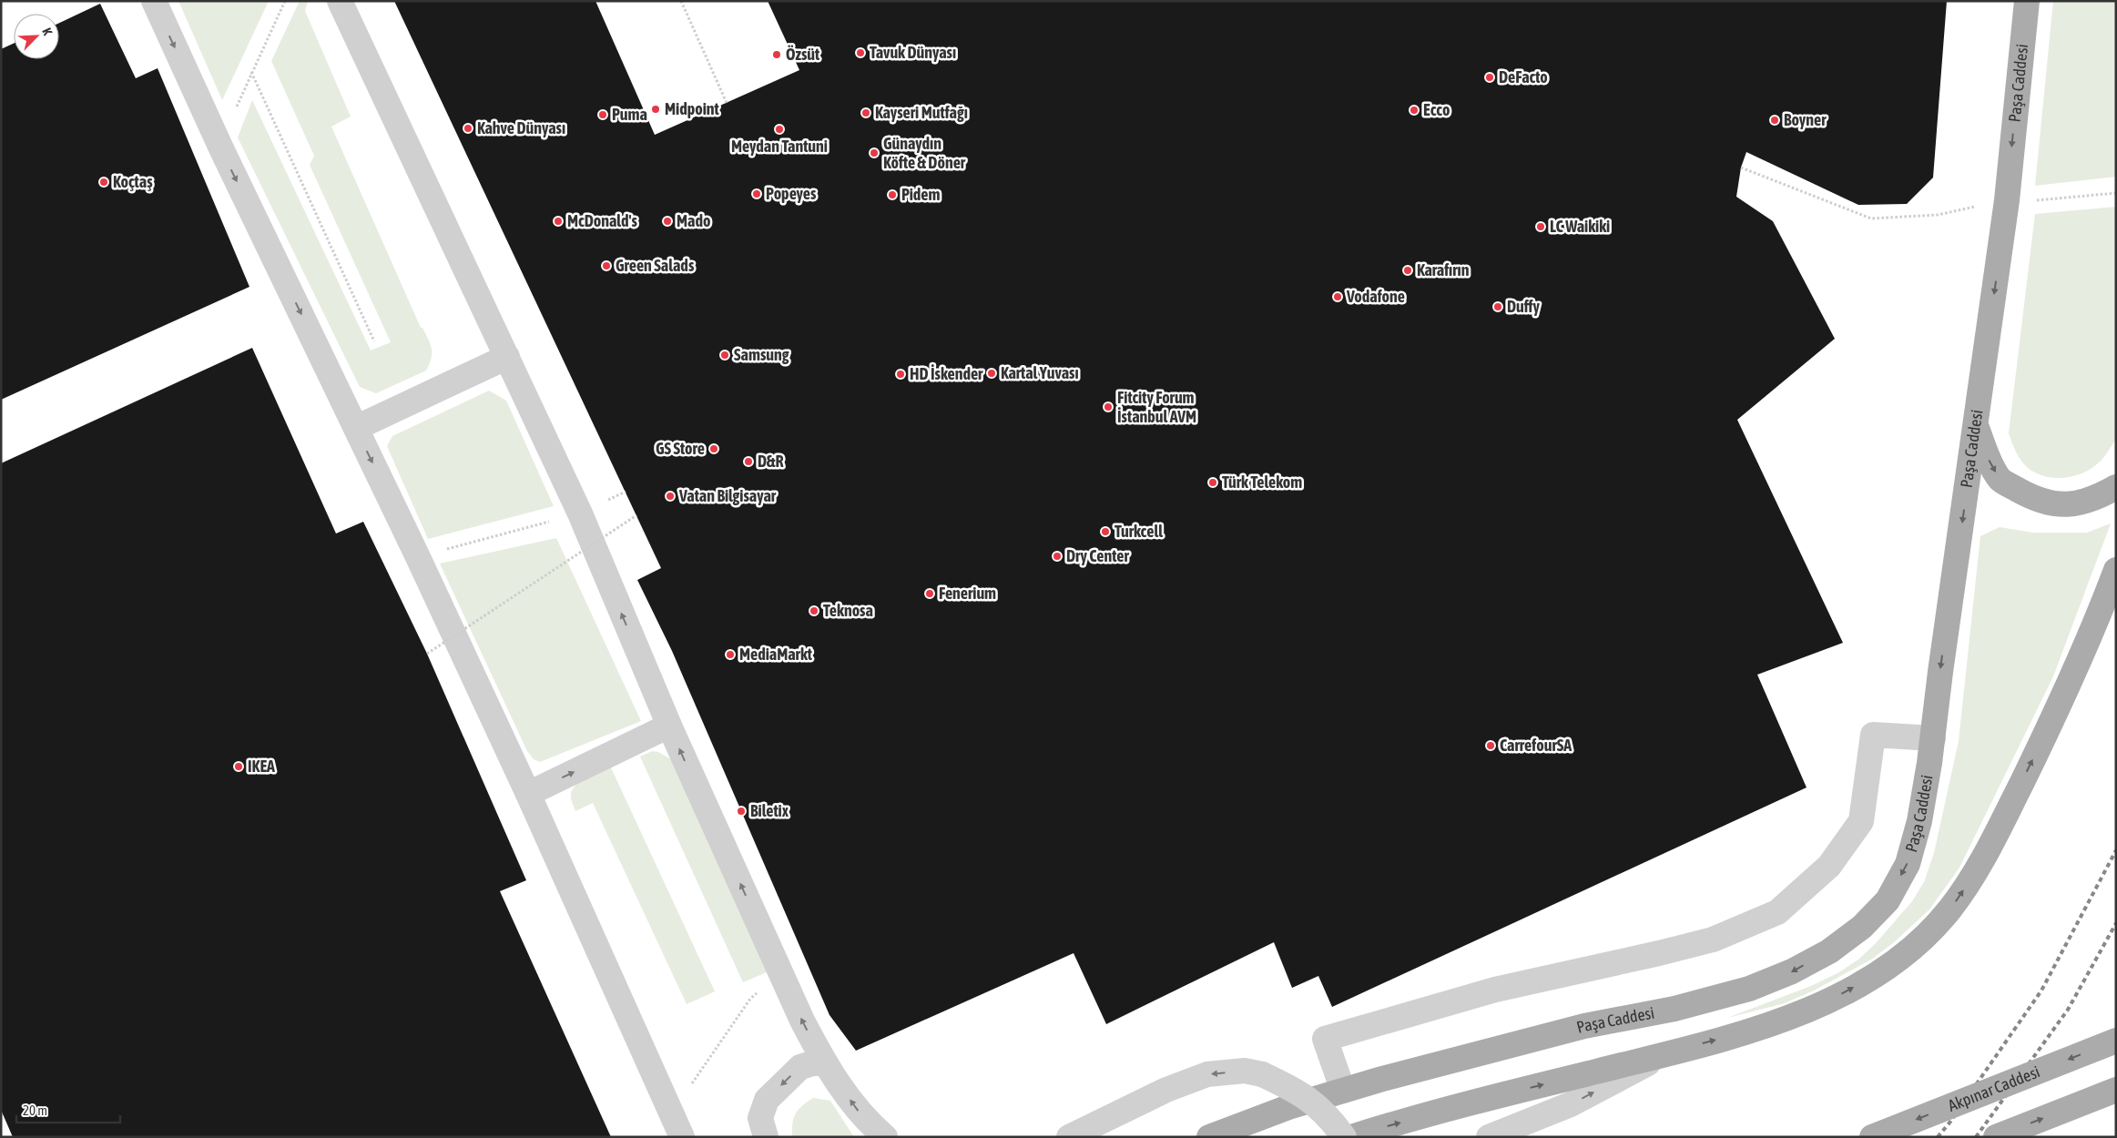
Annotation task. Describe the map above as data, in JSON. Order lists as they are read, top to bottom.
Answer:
{
  "streets": {
    "main road": ["Paşa Caddesi", "Akpınar Caddesi"]
  },
  "places": [
    "Tavuk Dünyası",
    "Özsüt",
    "DeFacto",
    "Midpoint",
    "Ecco",
    "Kayseri Mutfağı",
    "Puma",
    "Boyner",
    "Kahve Dünyası",
    "Meydan Tantuni",
    "Günaydın Köfte & Döner",
    "Koçtaş",
    "Popeyes",
    "Pidem",
    "McDonald's",
    "Mado",
    "LC Waikiki",
    "Green Salads",
    "Karafırın",
    "Vodafone",
    "Duffy",
    "Samsung",
    "Kartal Yuvası",
    "HD İskender",
    "Fitcity Forum İstanbul AVM",
    "GS Store",
    "D&R",
    "Türk Telekom",
    "Vatan Bilgisayar",
    "Turkcell",
    "Dry Center",
    "Fenerium",
    "Teknosa",
    "MediaMarkt",
    "CarrefourSA",
    "IKEA",
    "Biletix"
  ],
  "scale_bar": "20 m",
  "north": "top right"
}
